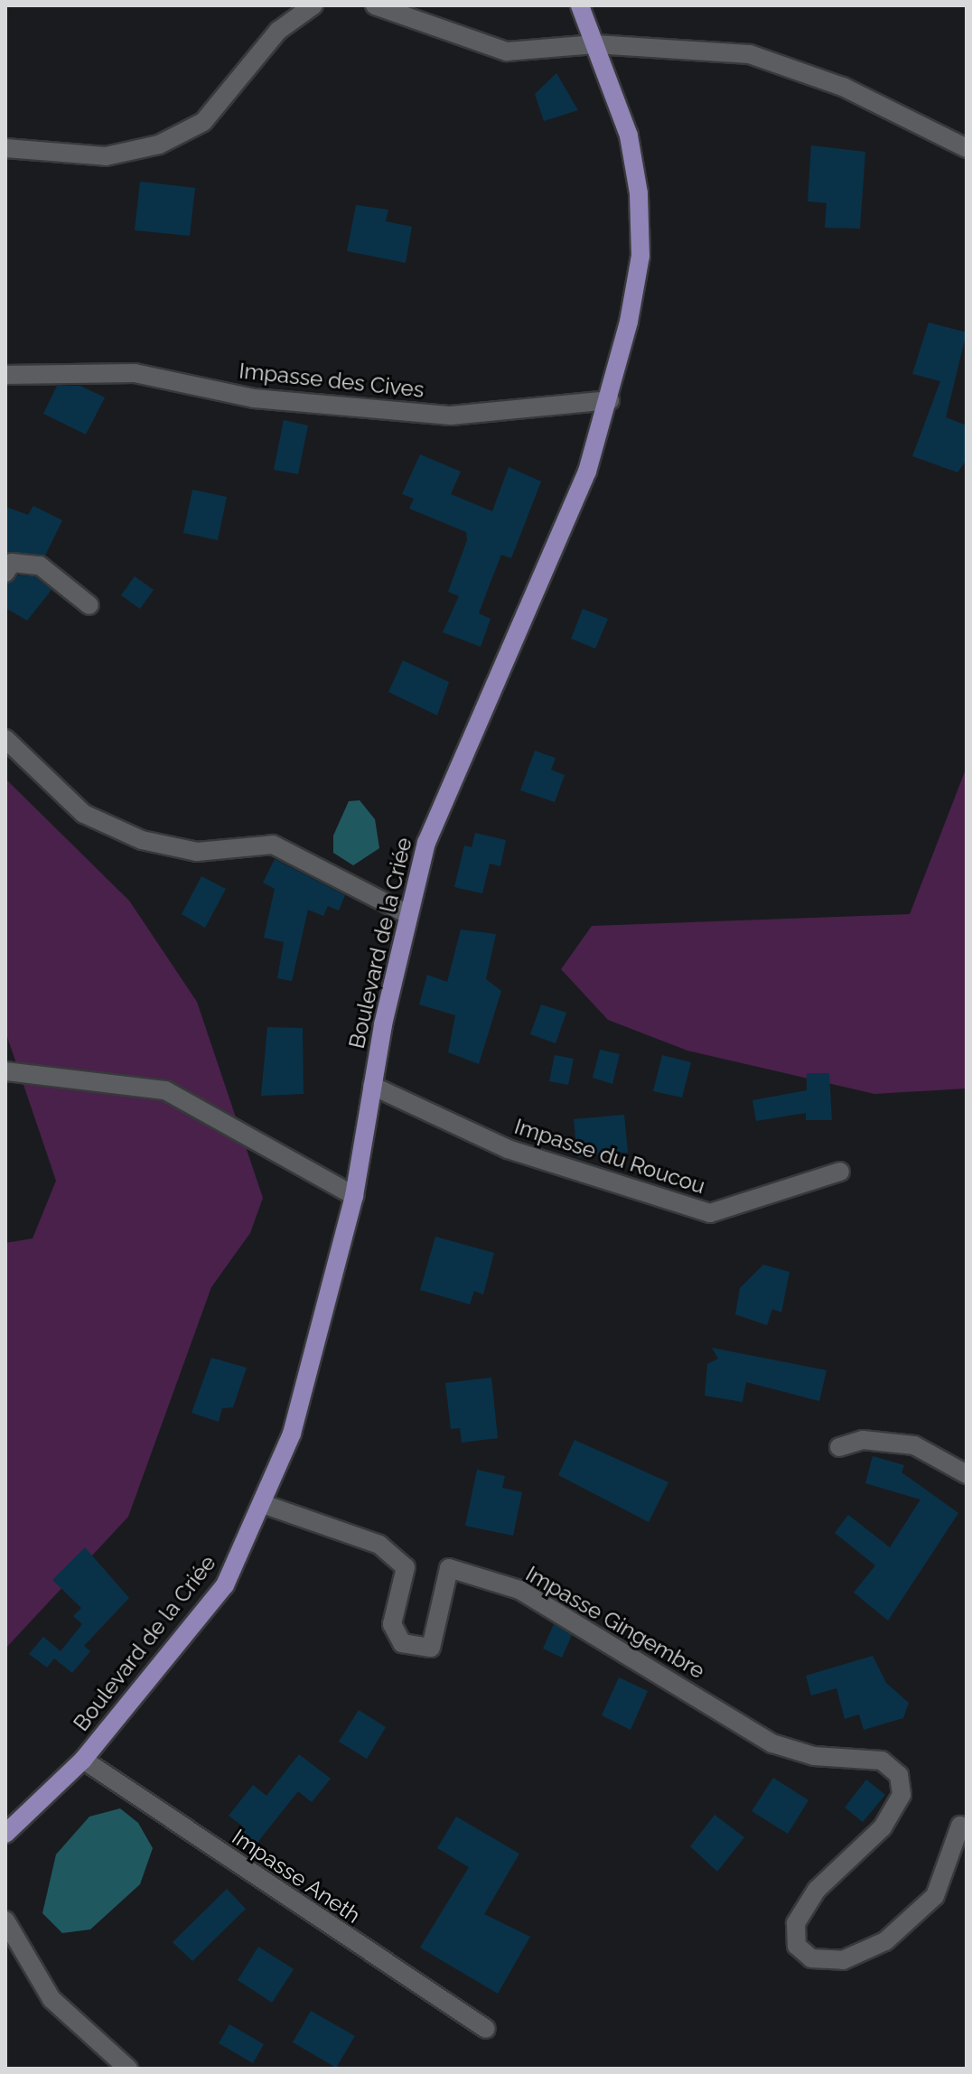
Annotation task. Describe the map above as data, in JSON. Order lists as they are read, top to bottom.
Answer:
{
  "streets": {
    "main road": ["Boulevard de la Criée"],
    "street": [
      "Impasse des Cives",
      "Impasse du Roucou",
      "Impasse Gingembre",
      "Impasse Aneth"
    ]
  },
  "crossings": [
    ["Impasse des Cives", "Boulevard de la Criée"],
    ["Boulevard de la Criée", "Impasse du Roucou"],
    ["Boulevard de la Criée", "Impasse Gingembre"],
    ["Boulevard de la Criée", "Impasse Aneth"]
  ]
}
